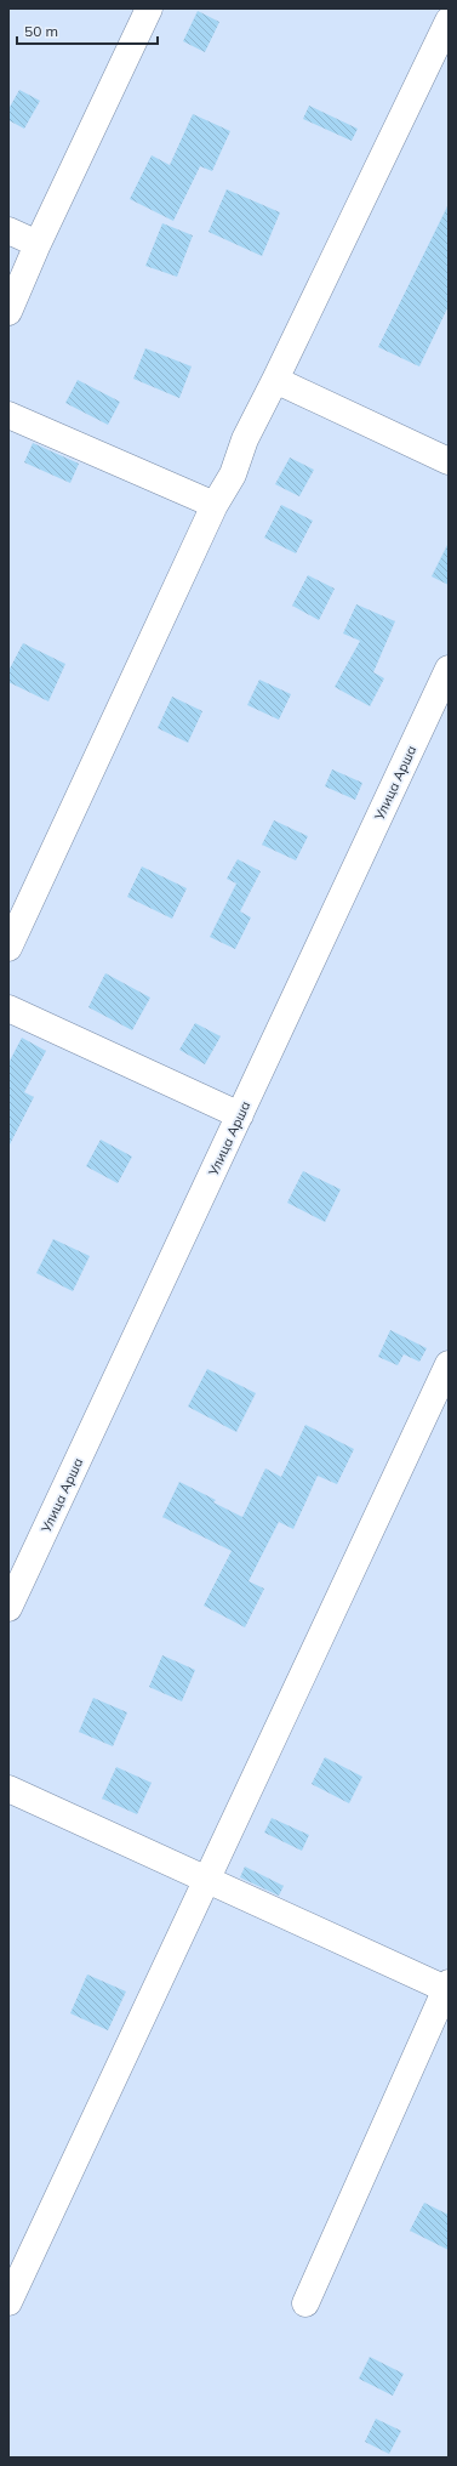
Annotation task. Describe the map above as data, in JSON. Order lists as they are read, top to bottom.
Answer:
{
  "streets": {
    "street": ["Улица Арша"]
  },
  "scale_bar": "50 m"
}
